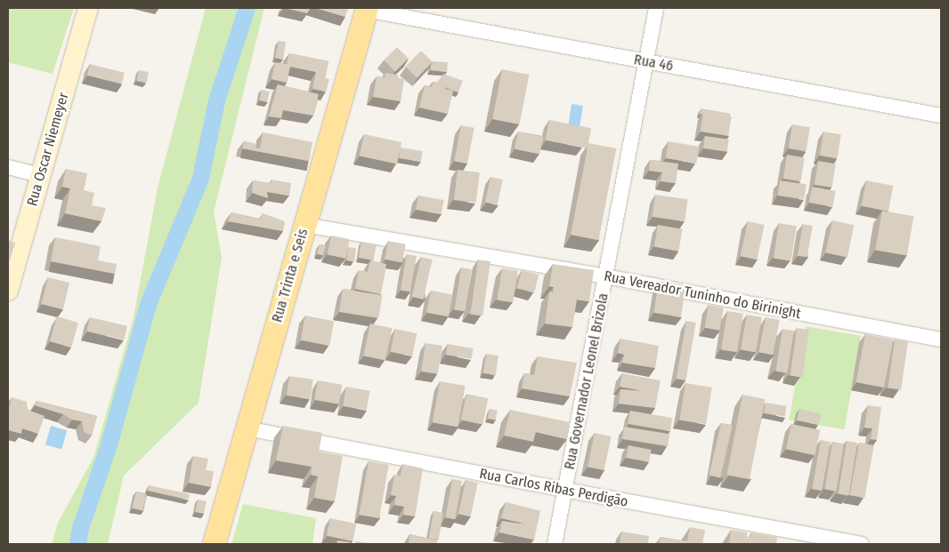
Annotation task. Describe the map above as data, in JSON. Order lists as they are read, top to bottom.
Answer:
{
  "streets": {
    "main road": ["Rua Trinta e Seis"],
    "street": [
      "Rua 46",
      "Rua Oscar Niemeyer",
      "Rua Vereador Tuninho do Birinight",
      "Rua Governador Leonel Brizola",
      "Rua Carlos Ribas Perdigão"
    ]
  },
  "crossings": [
    ["Rua 46", "Rua Trinta e Seis"],
    ["Rua 46", "Rua Governador Leonel Brizola"],
    ["Rua Trinta e Seis", "Rua Vereador Tuninho do Birinight"],
    ["Rua Trinta e Seis", "Rua Carlos Ribas Perdigão"],
    ["Rua Vereador Tuninho do Birinight", "Rua Governador Leonel Brizola"],
    ["Rua Governador Leonel Brizola", "Rua Carlos Ribas Perdigão"]
  ]
}
